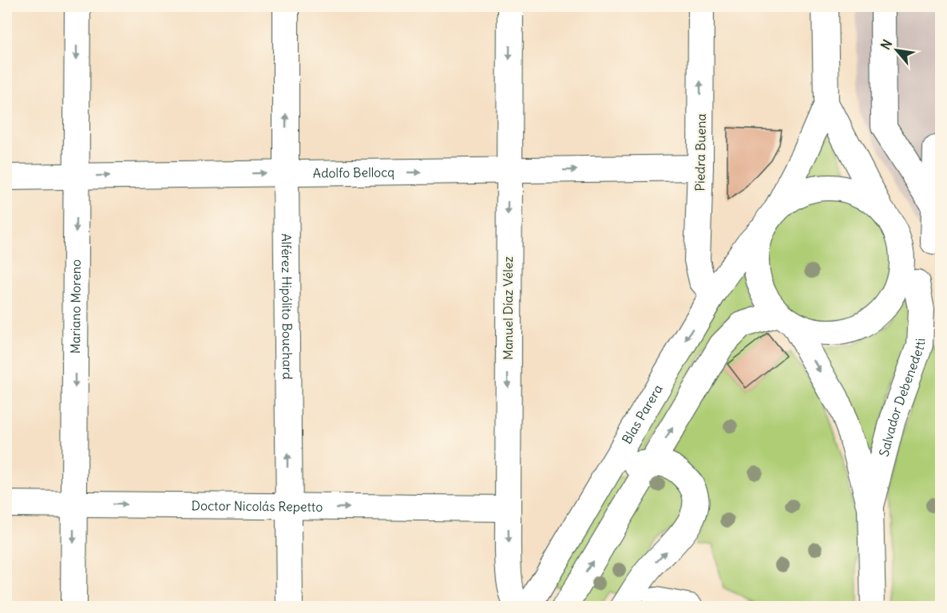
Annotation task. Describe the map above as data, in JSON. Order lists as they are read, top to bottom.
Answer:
{
  "streets": {
    "street": [
      "Piedra Buena",
      "Adolfo Bellocq",
      "Mariano Moreno",
      "Alférez Hipólito Bouchard",
      "Manuel Díaz Vélez",
      "Salvador Debenedetti",
      "Blas Parera",
      "Doctor Nicolás Repetto"
    ]
  },
  "crossings": [
    ["Piedra Buena", "Adolfo Bellocq"],
    ["Piedra Buena", "Blas Parera"],
    ["Adolfo Bellocq", "Mariano Moreno"],
    ["Adolfo Bellocq", "Alférez Hipólito Bouchard"],
    ["Adolfo Bellocq", "Manuel Díaz Vélez"],
    ["Mariano Moreno", "Doctor Nicolás Repetto"],
    ["Alférez Hipólito Bouchard", "Doctor Nicolás Repetto"],
    ["Manuel Díaz Vélez", "Doctor Nicolás Repetto"],
    ["Salvador Debenedetti", "Blas Parera"]
  ],
  "one_way": [
    "Adolfo Bellocq",
    "Mariano Moreno",
    "Alférez Hipólito Bouchard",
    "Manuel Díaz Vélez",
    "Doctor Nicolás Repetto"
  ],
  "north": "top left"
}
